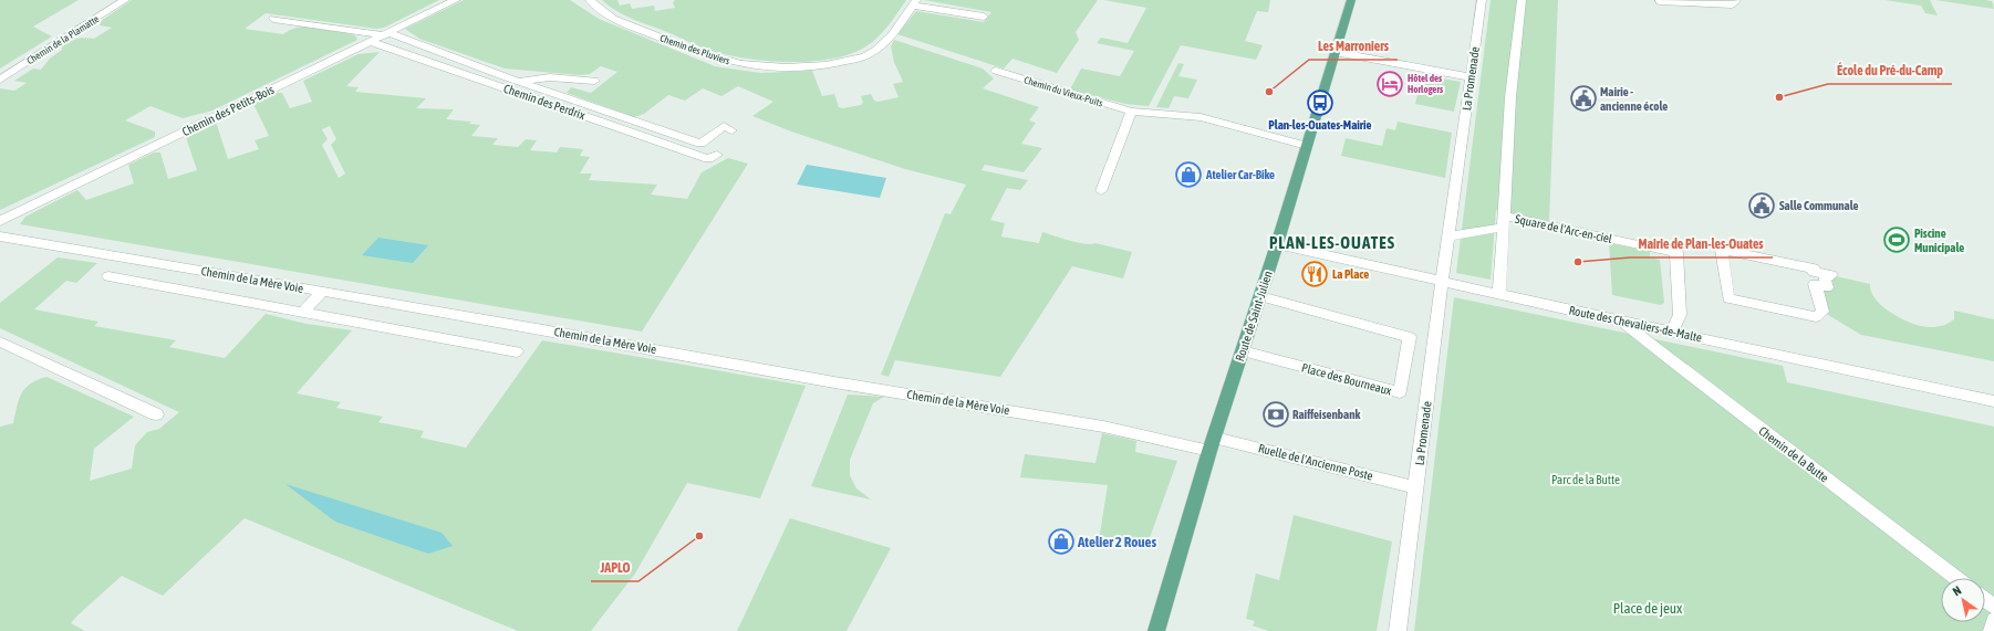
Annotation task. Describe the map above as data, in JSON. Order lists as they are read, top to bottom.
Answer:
{
  "streets": {
    "main road": ["Route de Saint-Julien"],
    "street": [
      "Chemin de la Plamatte",
      "Chemin des Pluviers",
      "La Promenade",
      "Chemin du Vieux-Puits",
      "Chemin des Perdrix",
      "Chemin des Petits-Bois",
      "Square de l'Arc-en-ciel",
      "Chemin de la Mère Voie",
      "Route des Chevaliers-de-Malte",
      "Place des Bourneaux",
      "Chemin de la Butte",
      "Ruelle de l'Ancienne Poste"
    ]
  },
  "crossings": [
    ["La Promenade", "Route des Chevaliers-de-Malte"],
    ["La Promenade", "Ruelle de l'Ancienne Poste"],
    ["Chemin du Vieux-Puits", "Route de Saint-Julien"],
    ["Chemin des Perdrix", "Chemin des Petits-Bois"],
    ["Square de l'Arc-en-ciel", "Route des Chevaliers-de-Malte"],
    ["Chemin de la Mère Voie", "Route de Saint-Julien"],
    ["Chemin de la Mère Voie", "Ruelle de l'Ancienne Poste"],
    ["Route de Saint-Julien", "Route des Chevaliers-de-Malte"],
    ["Route de Saint-Julien", "Place des Bourneaux"],
    ["Route de Saint-Julien", "Ruelle de l'Ancienne Poste"],
    ["Route des Chevaliers-de-Malte", "Chemin de la Butte"]
  ],
  "districts": ["PLAN-LES-OUATES"],
  "parks": ["Parc de la Butte", "Place de jeux"],
  "places": {
    "hotel": ["Hôtel des Horlogers"],
    "other": [
      "Les Marroniers",
      "École du Pré-du-Camp",
      "Mairie de Plan-les-Ouates",
      "JAPLO"
    ],
    "public building": ["Mairie - ancienne école", "Salle Communale"],
    "bus stop": ["Plan-les-Ouates-Mairie"],
    "shop": ["Atelier Car-Bike", "Atelier 2 Roues"],
    "sports": ["Piscine Municipale"],
    "restaurant": ["La Place"],
    "bank": ["Raiffeisenbank"]
  },
  "north": "top left"
}
